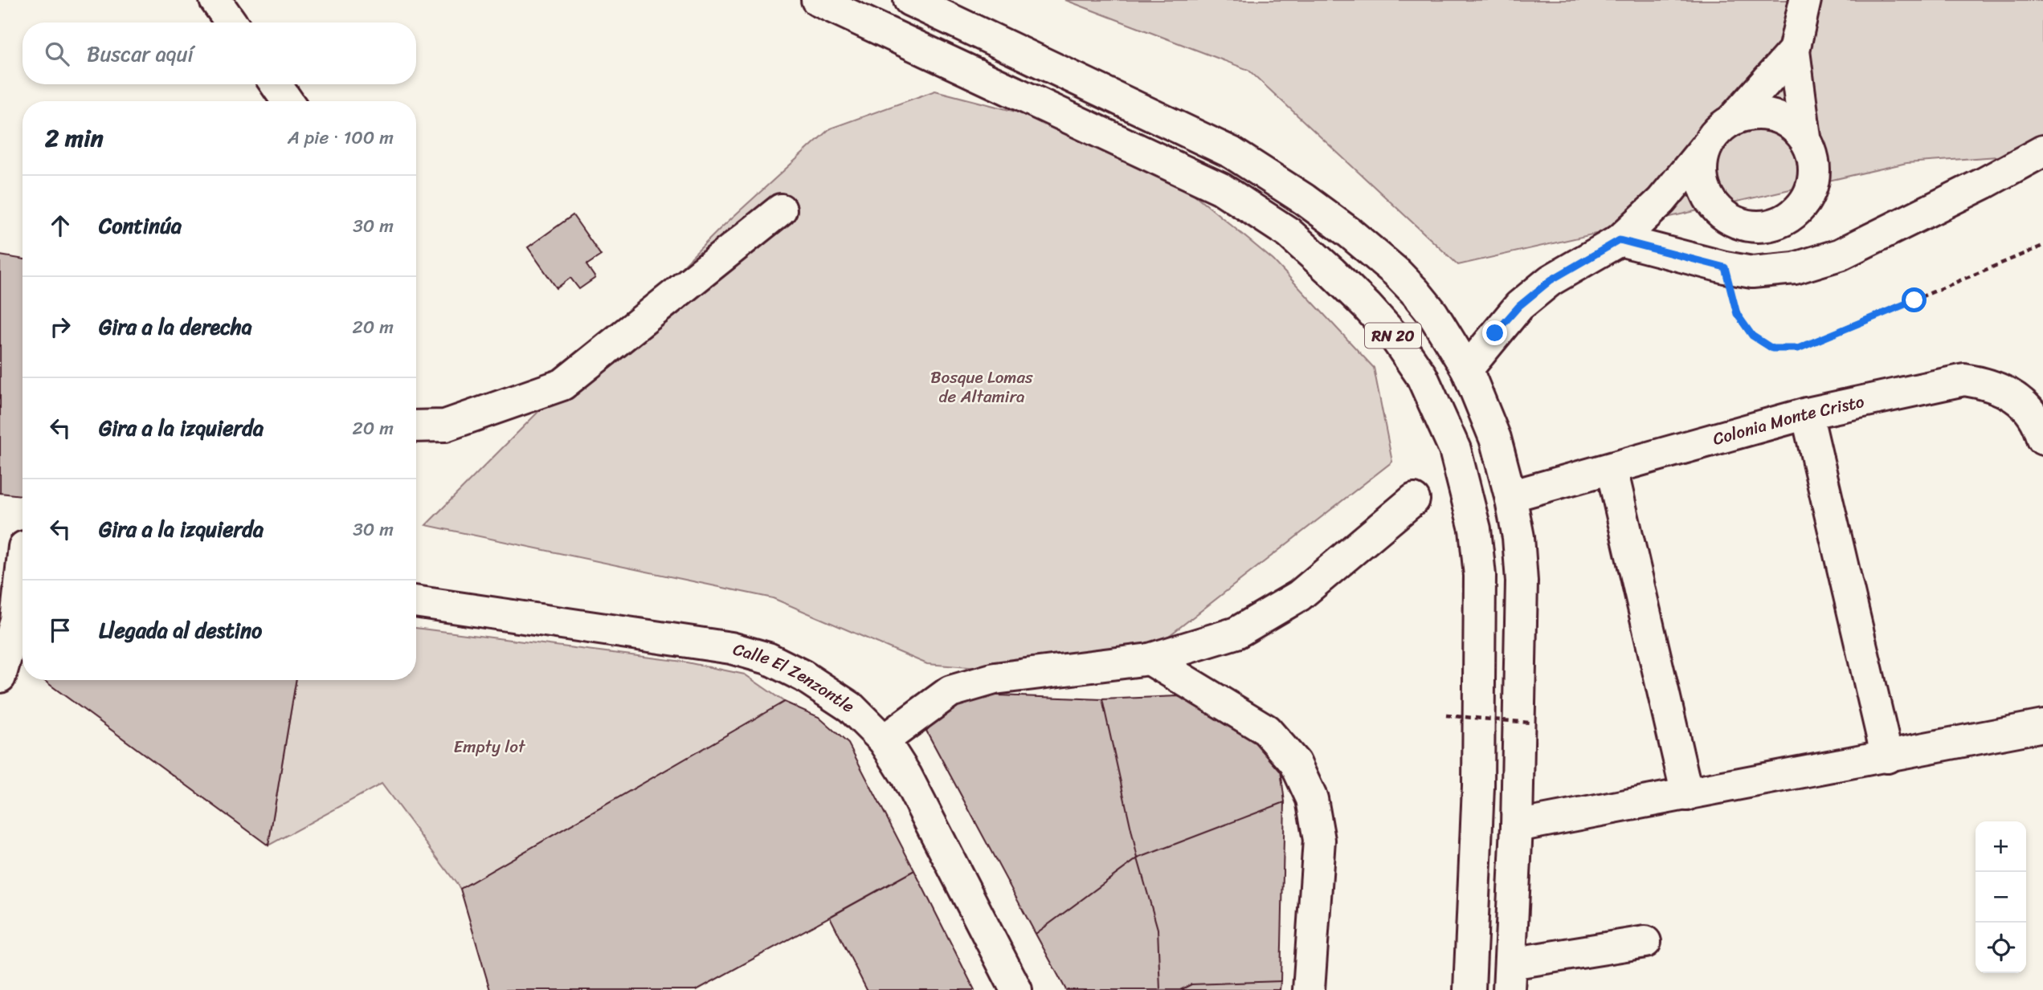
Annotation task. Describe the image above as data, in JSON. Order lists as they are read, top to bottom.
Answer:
{
  "streets": {
    "main road": ["RN 20", "Colonia Monte Cristo", "Calle El Zenzontle"]
  },
  "crossings": [
    ["RN 20", "Colonia Monte Cristo"]
  ],
  "parks": ["Bosque Lomas de Altamira", "Empty lot"],
  "page": {
    "search": "Buscar aquí",
    "heading": ["2 min", "A pie · 100 m"],
    "list": [
      ["Continúa", "30 m"],
      ["Gira a la derecha", "20 m"],
      ["Gira a la izquierda", "20 m"],
      ["Gira a la izquierda", "30 m"],
      "Llegada al destino"
    ],
    "map_buttons": ["+", "−"]
  }
}
